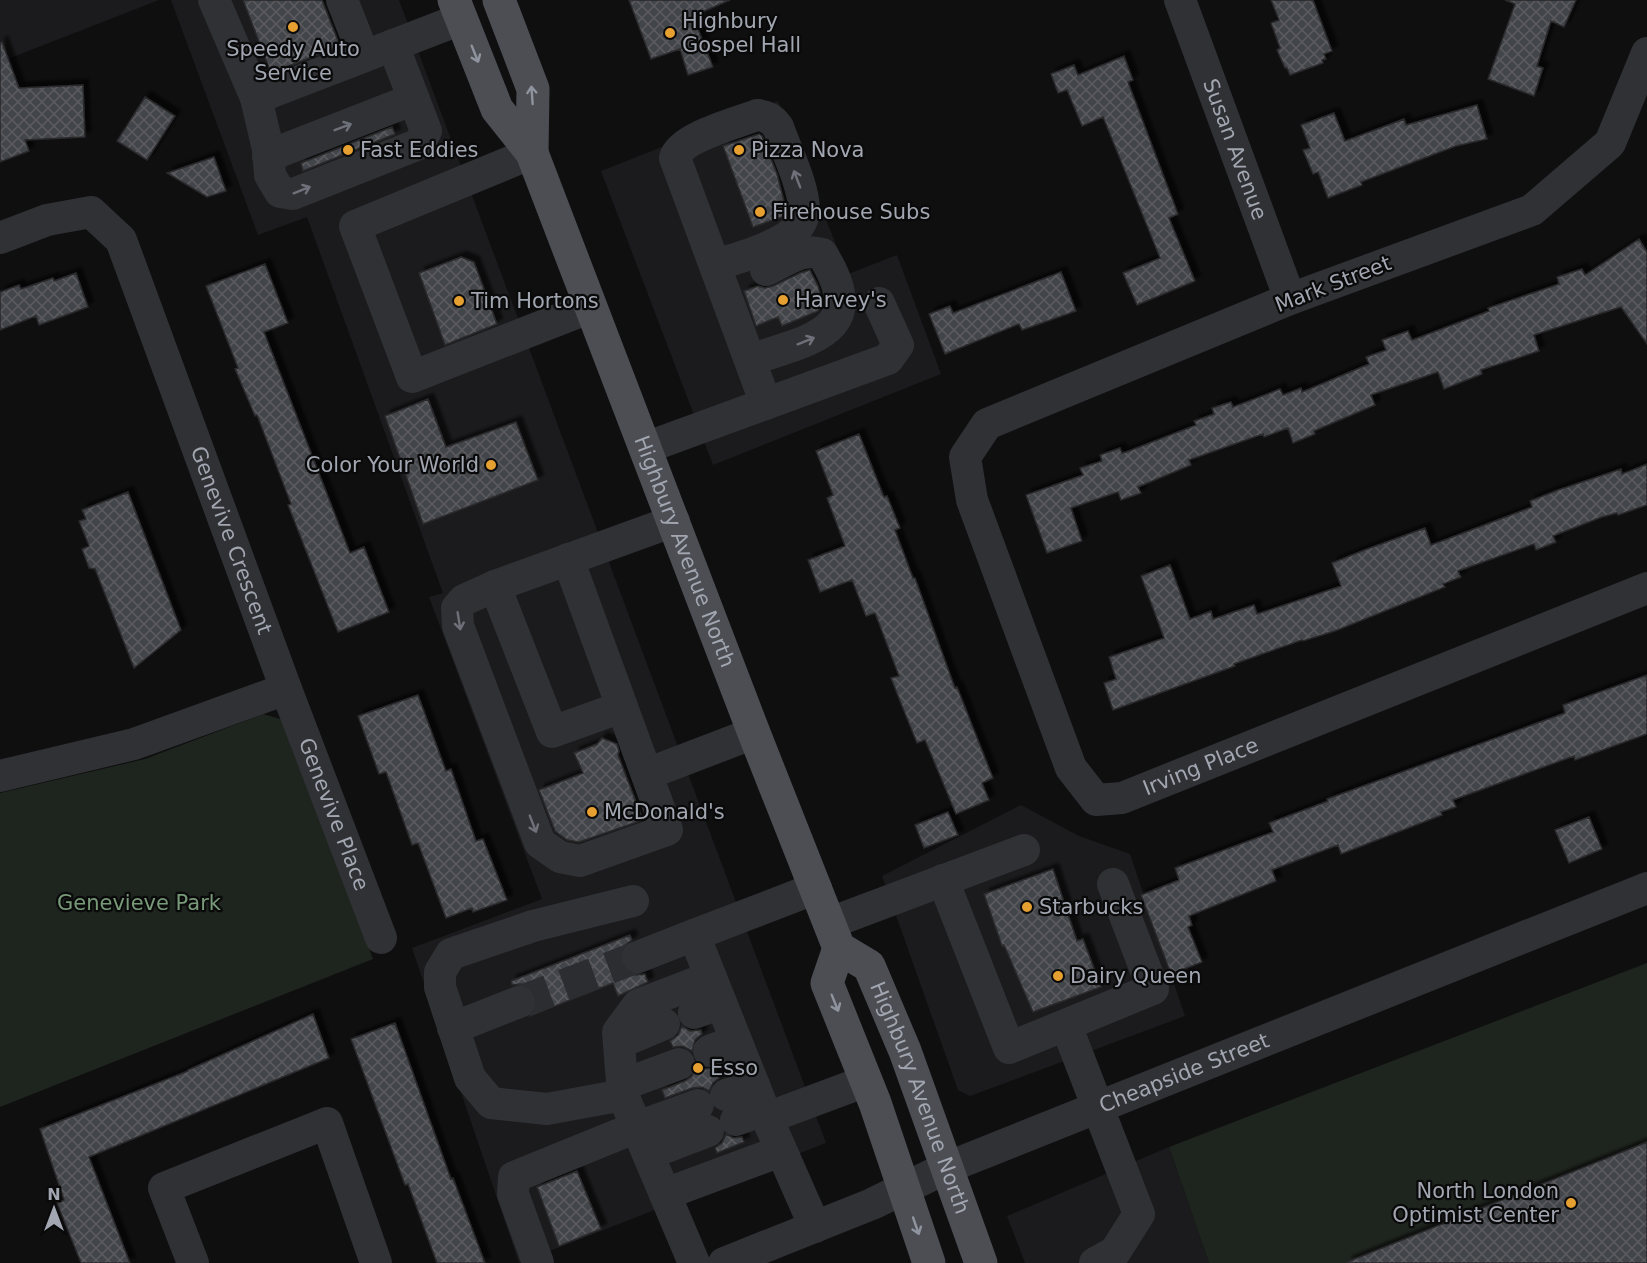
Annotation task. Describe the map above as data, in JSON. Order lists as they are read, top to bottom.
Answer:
{
  "streets": {
    "main road": ["Highbury Avenue North"],
    "street": [
      "Susan Avenue",
      "Mark Street",
      "Genevive Crescent",
      "Irving Place",
      "Genevive Place",
      "Cheapside Street"
    ]
  },
  "crossings": [
    ["Susan Avenue", "Mark Street"],
    ["Mark Street", "Irving Place"],
    ["Genevive Crescent", "Genevive Place"],
    ["Highbury Avenue North", "Cheapside Street"]
  ],
  "parks": ["Genevieve Park"],
  "places": [
    "Speedy Auto Service",
    "Highbury Gospel Hall",
    "Fast Eddies",
    "Pizza Nova",
    "Firehouse Subs",
    "Harvey's",
    "Tim Hortons",
    "Color Your World",
    "McDonald's",
    "Starbucks",
    "Dairy Queen",
    "Esso",
    "North London Optimist Center"
  ],
  "north": "top"
}
